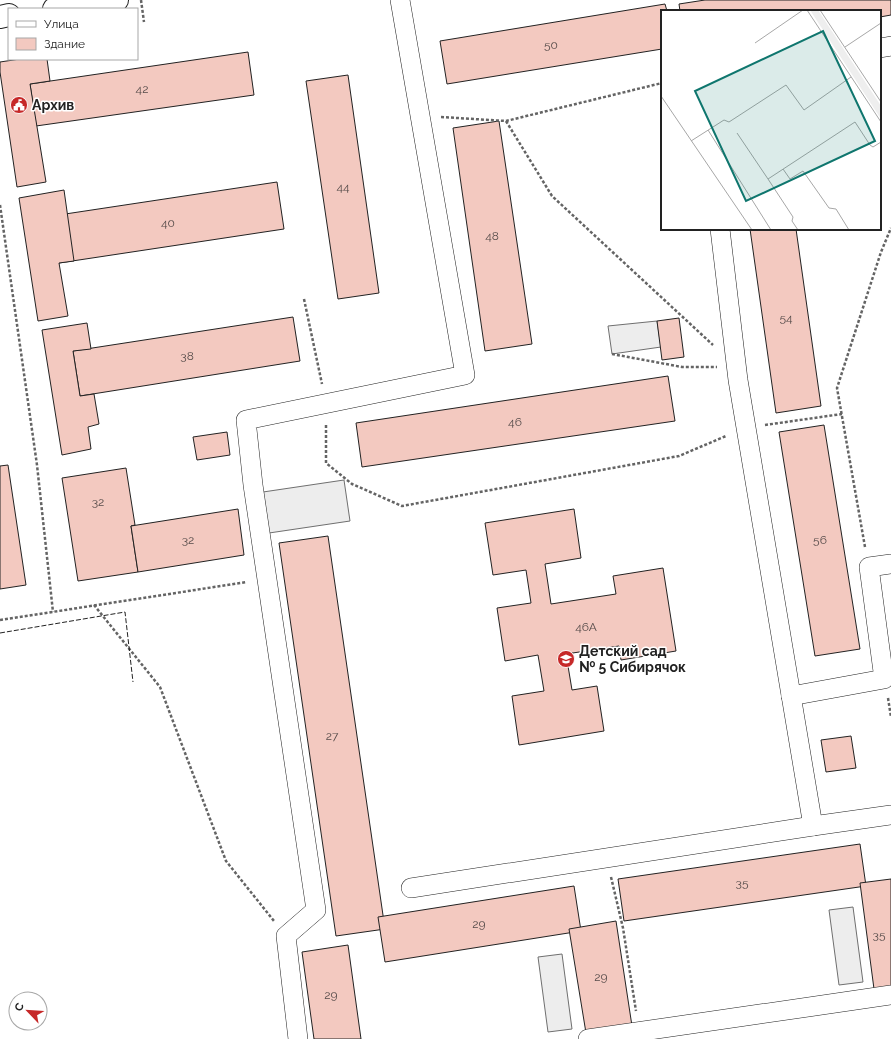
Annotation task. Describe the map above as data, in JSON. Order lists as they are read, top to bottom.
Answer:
{
  "places": {
    "public building": ["Архив"],
    "school or university": ["Детский сад № 5 Сибирячок"]
  },
  "house_numbers": [
    "50",
    "42",
    "44",
    "40",
    "48",
    "54",
    "38",
    "46",
    "32",
    "32",
    "56",
    "46А",
    "27",
    "35",
    "29",
    "35",
    "29",
    "29"
  ],
  "legend": ["Улица", "Здание"],
  "north": "top left"
}
